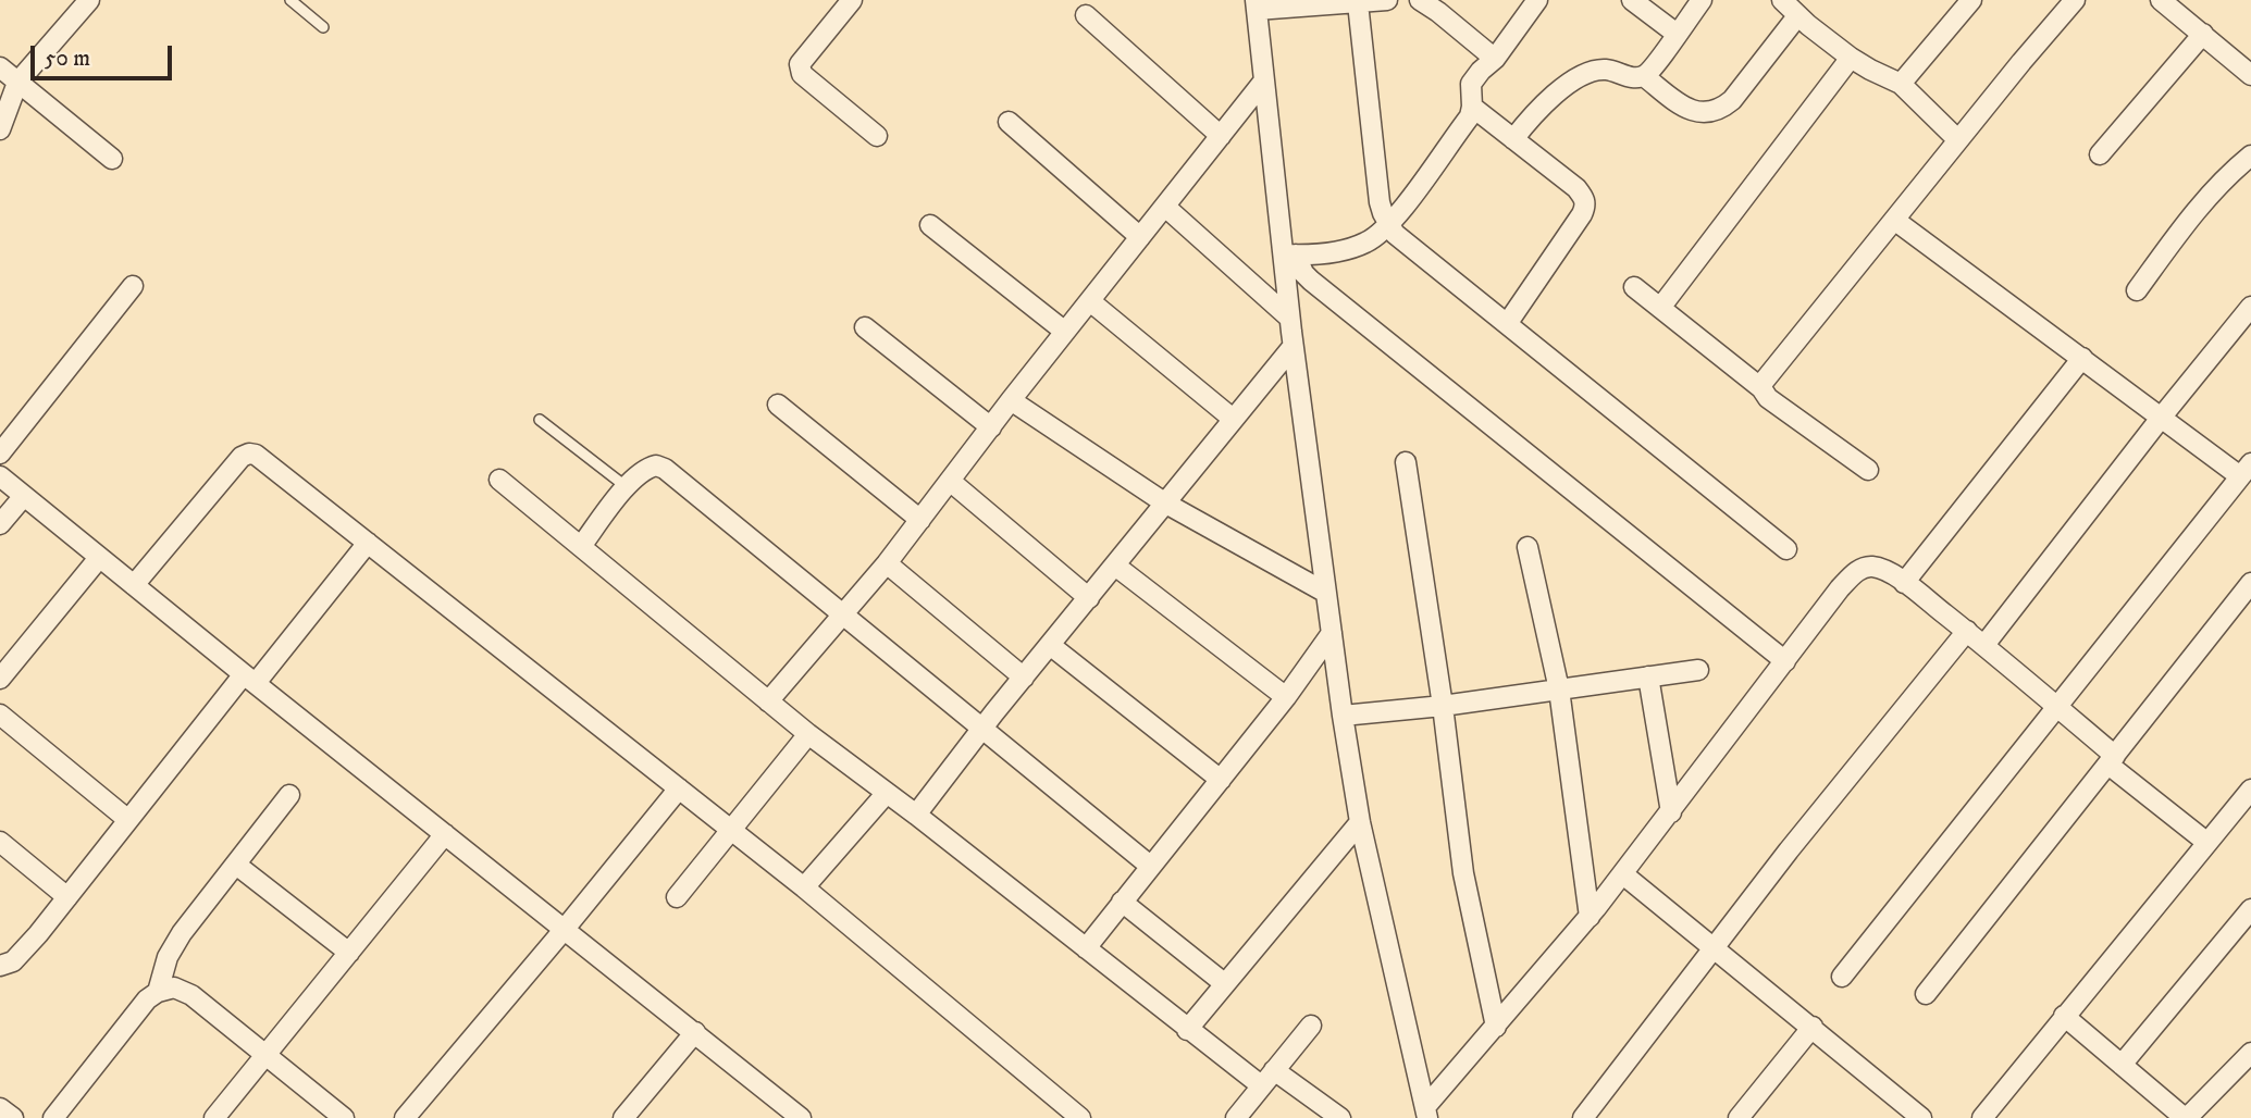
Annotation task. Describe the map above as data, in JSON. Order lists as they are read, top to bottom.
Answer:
{
  "scale_bar": "50 m"
}
